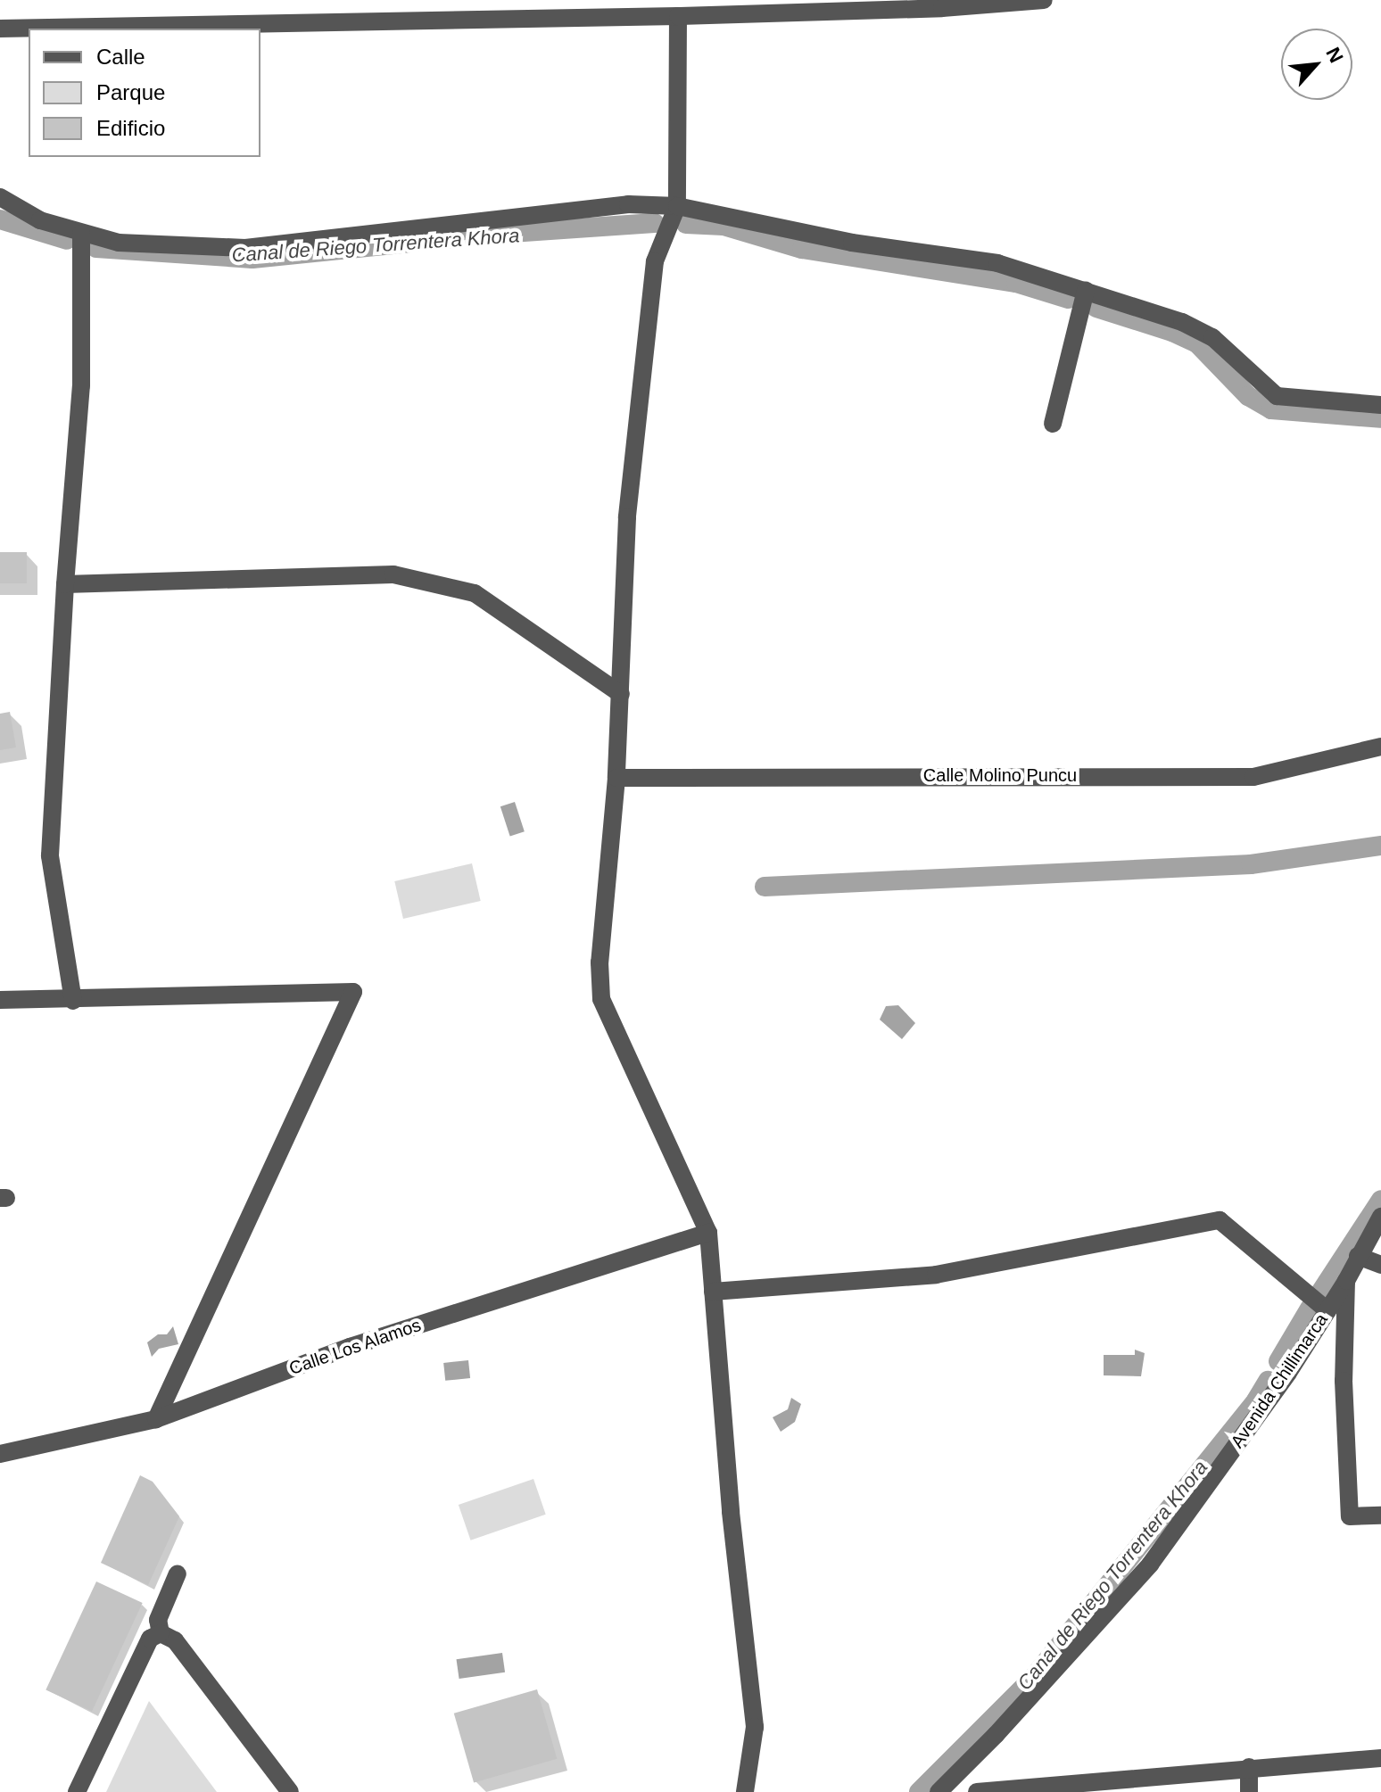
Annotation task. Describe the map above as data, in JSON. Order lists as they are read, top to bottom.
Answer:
{
  "streets": {
    "street": ["Calle Molino Puncu", "Calle Los Alamos", "Avenida Chillimarca"]
  },
  "water": ["Canal de Riego Torrentera Khora"],
  "legend": ["Calle", "Parque", "Edificio"],
  "north": "top right"
}
